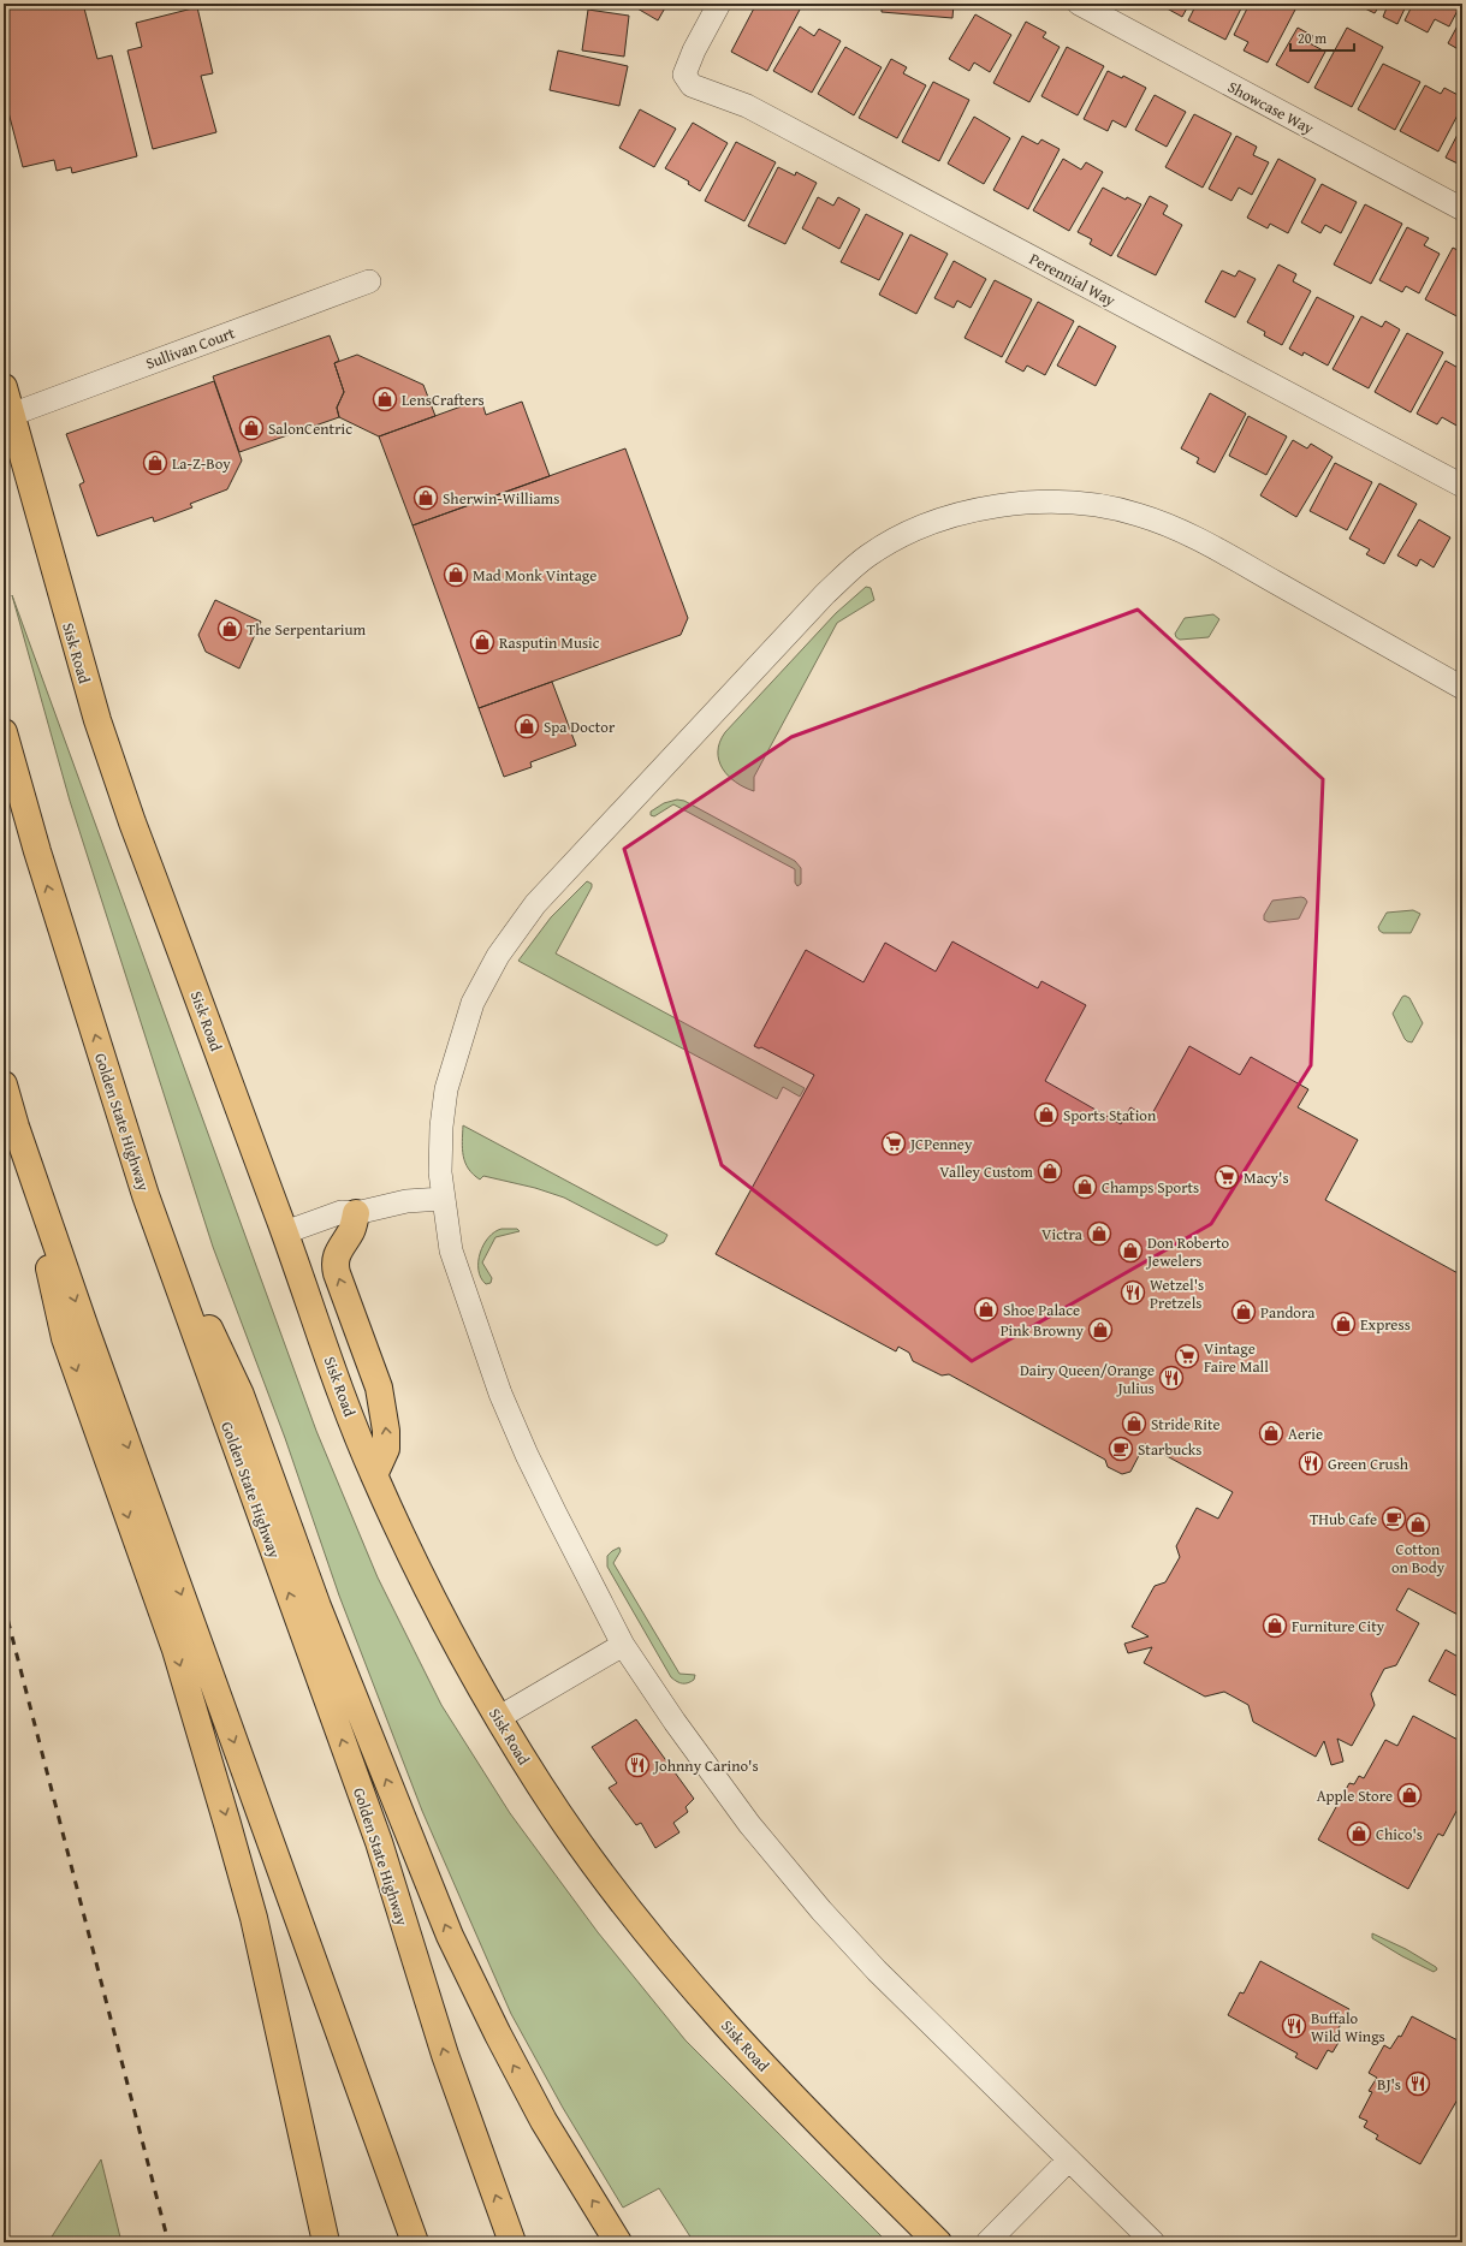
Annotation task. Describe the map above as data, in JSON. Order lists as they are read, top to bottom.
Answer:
{
  "streets": {
    "main road": ["Sisk Road", "Golden State Highway"],
    "street": ["Showcase Way", "Perennial Way", "Sullivan Court"]
  },
  "crossings": [
    ["Sullivan Court", "Sisk Road"]
  ],
  "places": {
    "shop": [
      "LensCrafters",
      "SalonCentric",
      "La-Z-Boy",
      "Sherwin-Williams",
      "Mad Monk Vintage",
      "The Serpentarium",
      "Rasputin Music",
      "Spa Doctor",
      "Sports Station",
      "Valley Custom",
      "Champs Sports",
      "Victra",
      "Don Roberto Jewelers",
      "Shoe Palace",
      "Pandora",
      "Express",
      "Pink Browny",
      "Stride Rite",
      "Aerie",
      "Cotton on Body",
      "Furniture City",
      "Apple Store",
      "Chico's"
    ],
    "supermarket": ["JCPenney", "Macy's", "Vintage Faire Mall"],
    "restaurant": [
      "Wetzel's Pretzels",
      "Dairy Queen/Orange Julius",
      "Green Crush",
      "Johnny Carino's",
      "Buffalo Wild Wings",
      "BJ's"
    ],
    "cafe": ["Starbucks", "THub Cafe"]
  },
  "scale_bar": "20 m"
}
